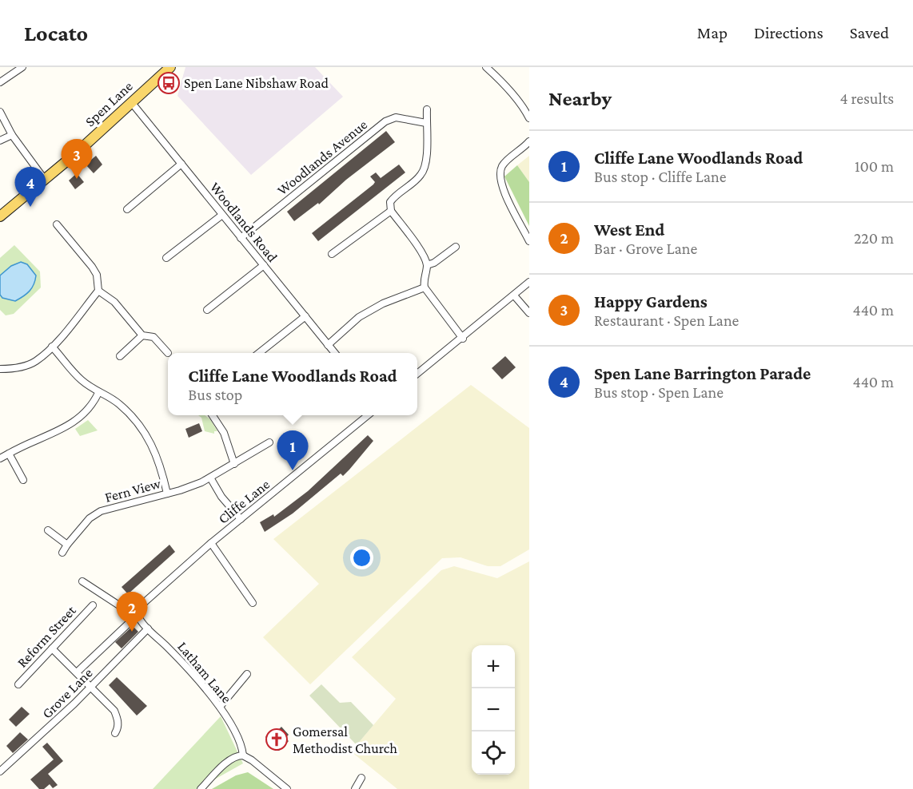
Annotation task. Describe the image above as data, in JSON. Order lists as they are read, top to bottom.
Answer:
{
  "streets": {
    "main road": ["Spen Lane"],
    "street": [
      "Woodlands Avenue",
      "Woodlands Road",
      "Fern View",
      "Cliffe Lane",
      "Reform Street",
      "Latham Lane",
      "Grove Lane"
    ]
  },
  "crossings": [
    ["Spen Lane", "Woodlands Road"],
    ["Woodlands Avenue", "Woodlands Road"],
    ["Cliffe Lane", "Latham Lane"],
    ["Latham Lane", "Grove Lane"]
  ],
  "places": {
    "bus stop": ["Spen Lane Nibshaw Road"],
    "church": ["Gomersal Methodist Church"]
  },
  "page": {
    "header": "Locato",
    "nav": ["Map", "Directions", "Saved"],
    "heading": ["Nearby", "4 results"],
    "list": [
      {
        "mark": "1",
        "name": "Cliffe Lane Woodlands Road",
        "note": "Bus stop · Cliffe Lane",
        "value": "100 m"
      },
      {
        "mark": "2",
        "name": "West End",
        "note": "Bar · Grove Lane",
        "value": "220 m"
      },
      {
        "mark": "3",
        "name": "Happy Gardens",
        "note": "Restaurant · Spen Lane",
        "value": "440 m"
      },
      {
        "mark": "4",
        "name": "Spen Lane Barrington Parade",
        "note": "Bus stop · Spen Lane",
        "value": "440 m"
      }
    ],
    "pins": [
      "3",
      "4",
      "1",
      "2"
    ],
    "popup": ["Cliffe Lane Woodlands Road", "Bus stop"],
    "map_buttons": ["+", "−"]
  }
}
